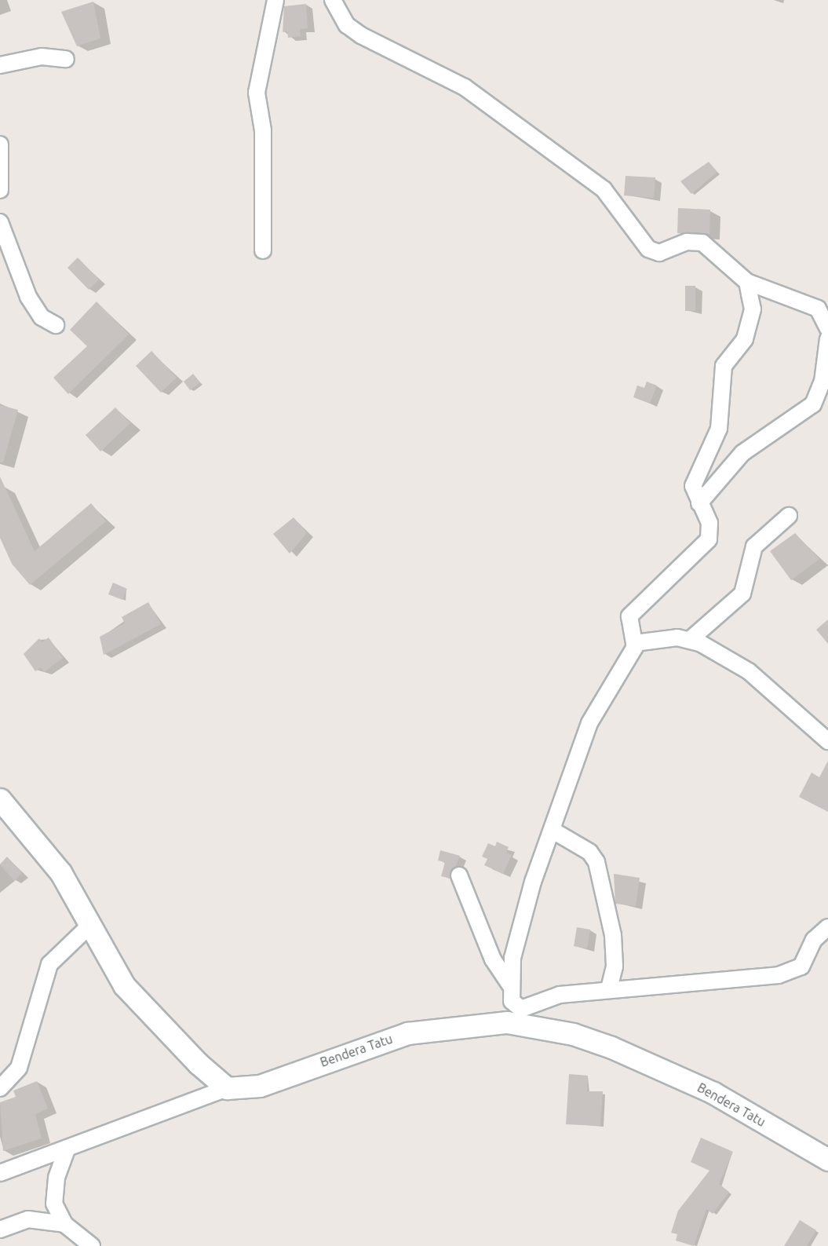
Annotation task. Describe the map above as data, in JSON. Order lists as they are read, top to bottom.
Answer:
{
  "streets": {
    "main road": ["Bendera Tatu"]
  }
}
